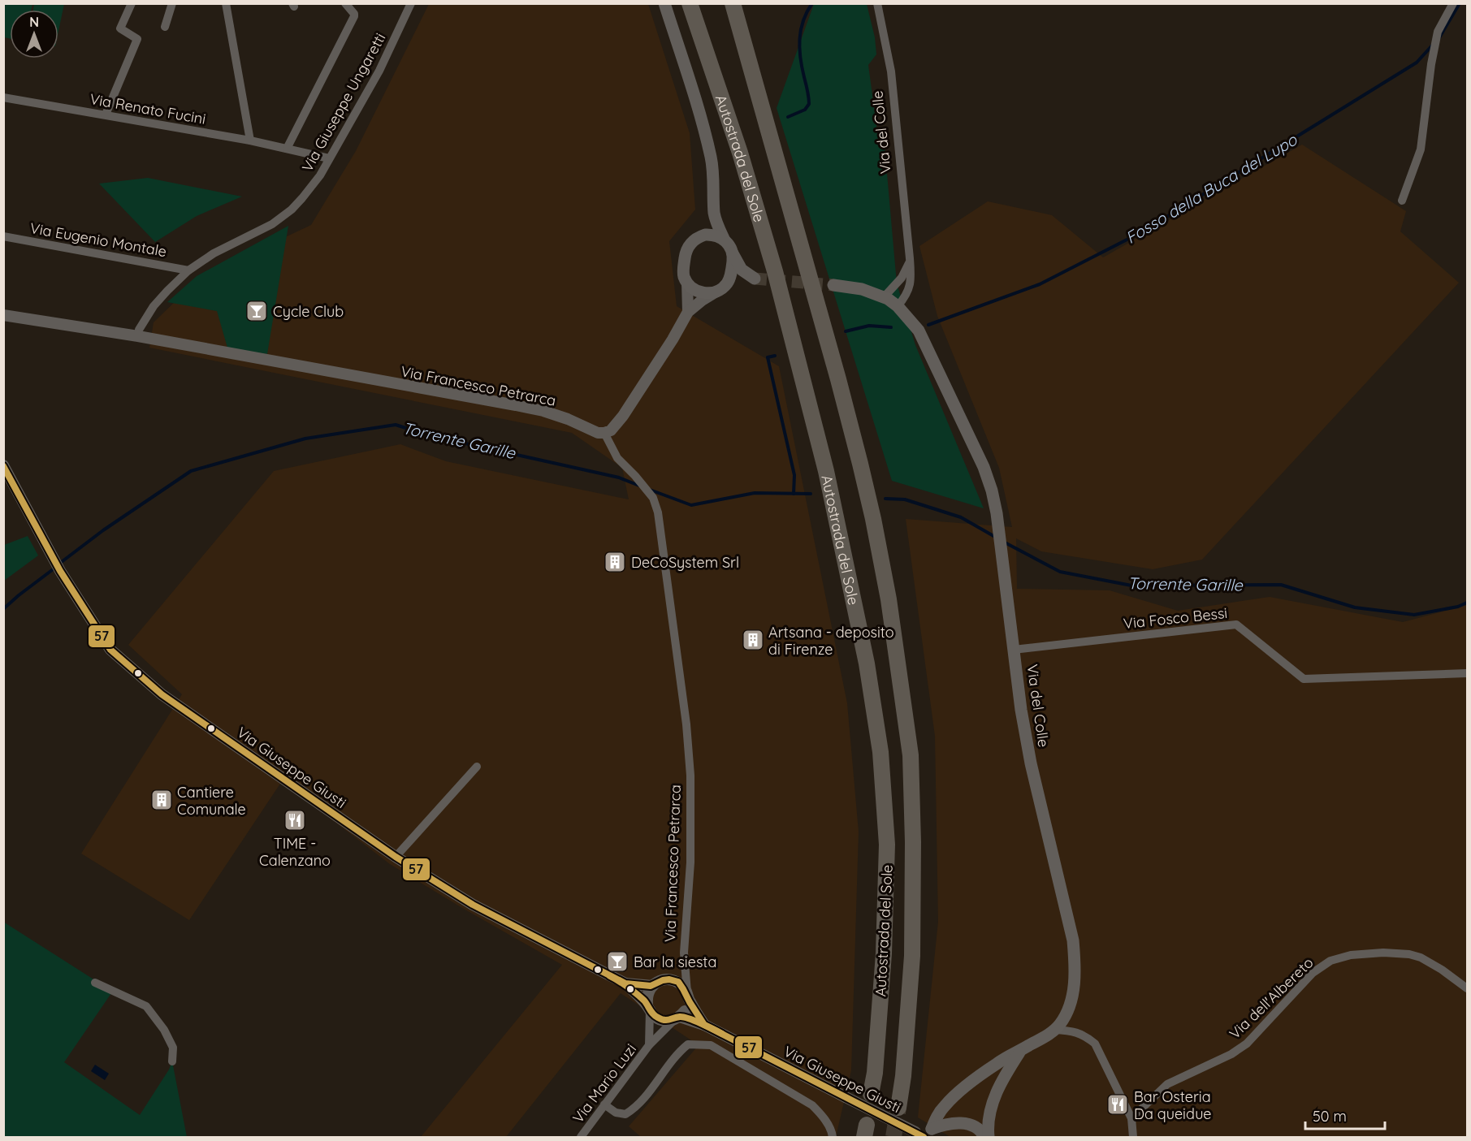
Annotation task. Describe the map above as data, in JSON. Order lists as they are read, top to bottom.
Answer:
{
  "streets": {
    "highway": ["Autostrada del Sole"],
    "main road": ["Via del Colle"],
    "street": [
      "Via Giuseppe Ungaretti",
      "Via Renato Fucini",
      "Via Eugenio Montale",
      "Via Francesco Petrarca",
      "Via Fosco Bessi",
      "Via Giuseppe Giusti",
      "Via dell'Albereto",
      "Via Mario Luzi"
    ]
  },
  "crossings": [
    ["Via Giuseppe Ungaretti", "Via Renato Fucini"],
    ["Via Giuseppe Ungaretti", "Via Eugenio Montale"],
    ["Via Giuseppe Ungaretti", "Via Francesco Petrarca"],
    ["Via del Colle", "Via Fosco Bessi"],
    ["Via Francesco Petrarca", "Via Giuseppe Giusti"],
    ["Via Francesco Petrarca", "Via Mario Luzi"],
    ["Via Giuseppe Giusti", "Via Mario Luzi"]
  ],
  "water": ["Fosso della Buca del Lupo", "Torrente Garille"],
  "places": {
    "bar": ["Cycle Club", "Bar la siesta"],
    "building": ["DeCoSystem Srl", "Artsana - deposito di Firenze", "Cantiere Comunale"],
    "restaurant": ["TIME - Calenzano", "Bar Osteria Da queidue"]
  },
  "lines": ["transit line 57"],
  "scale_bar": "50 m",
  "north": "top"
}
